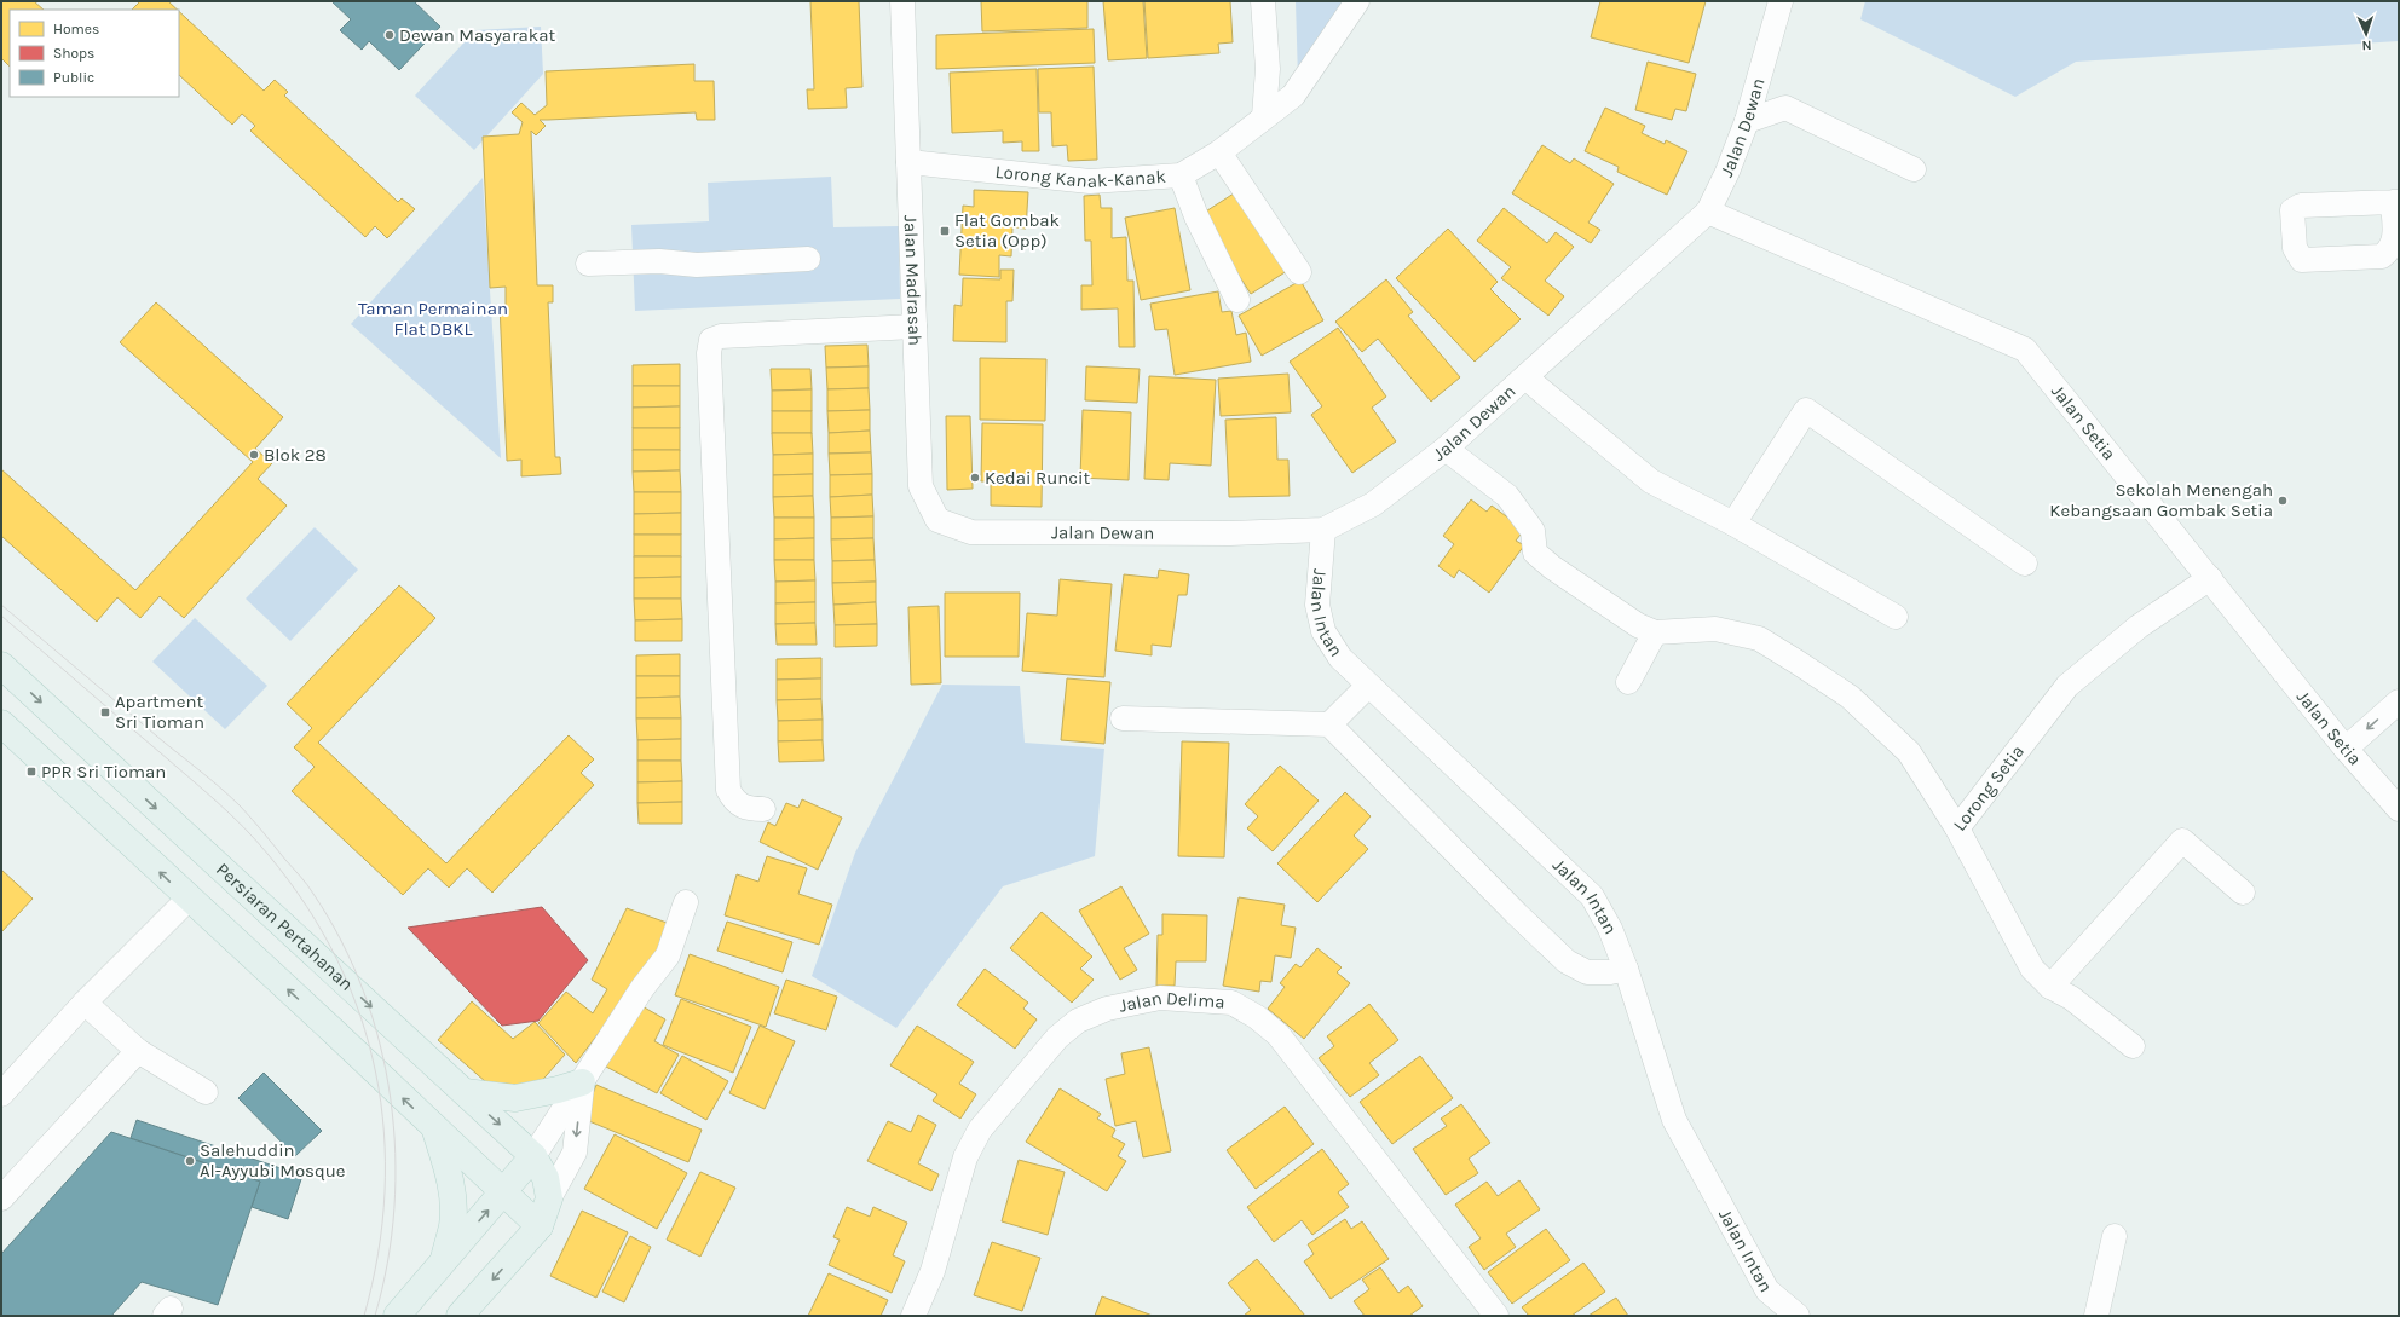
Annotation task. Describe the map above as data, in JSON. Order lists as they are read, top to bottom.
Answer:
{
  "streets": {
    "main road": ["Persiaran Pertahanan"],
    "street": [
      "Jalan Dewan",
      "Lorong Kanak-Kanak",
      "Jalan Madrasah",
      "Jalan Setia",
      "Jalan Intan",
      "Lorong Setia",
      "Jalan Delima"
    ]
  },
  "crossings": [
    ["Jalan Dewan", "Jalan Madrasah"],
    ["Jalan Dewan", "Jalan Setia"],
    ["Jalan Dewan", "Jalan Intan"],
    ["Lorong Kanak-Kanak", "Jalan Madrasah"],
    ["Jalan Setia", "Lorong Setia"]
  ],
  "parks": ["Taman Permainan Flat DBKL"],
  "places": {
    "other": [
      "Dewan Masyarakat",
      "Blok 28",
      "Kedai Runcit",
      "Sekolah Menengah Kebangsaan Gombak Setia",
      "Salehuddin Al-Ayyubi Mosque"
    ],
    "transit": ["Flat Gombak Setia (Opp)", "Apartment Sri Tioman", "PPR Sri Tioman"]
  },
  "legend": ["Homes", "Shops", "Public"],
  "north": "bottom"
}
